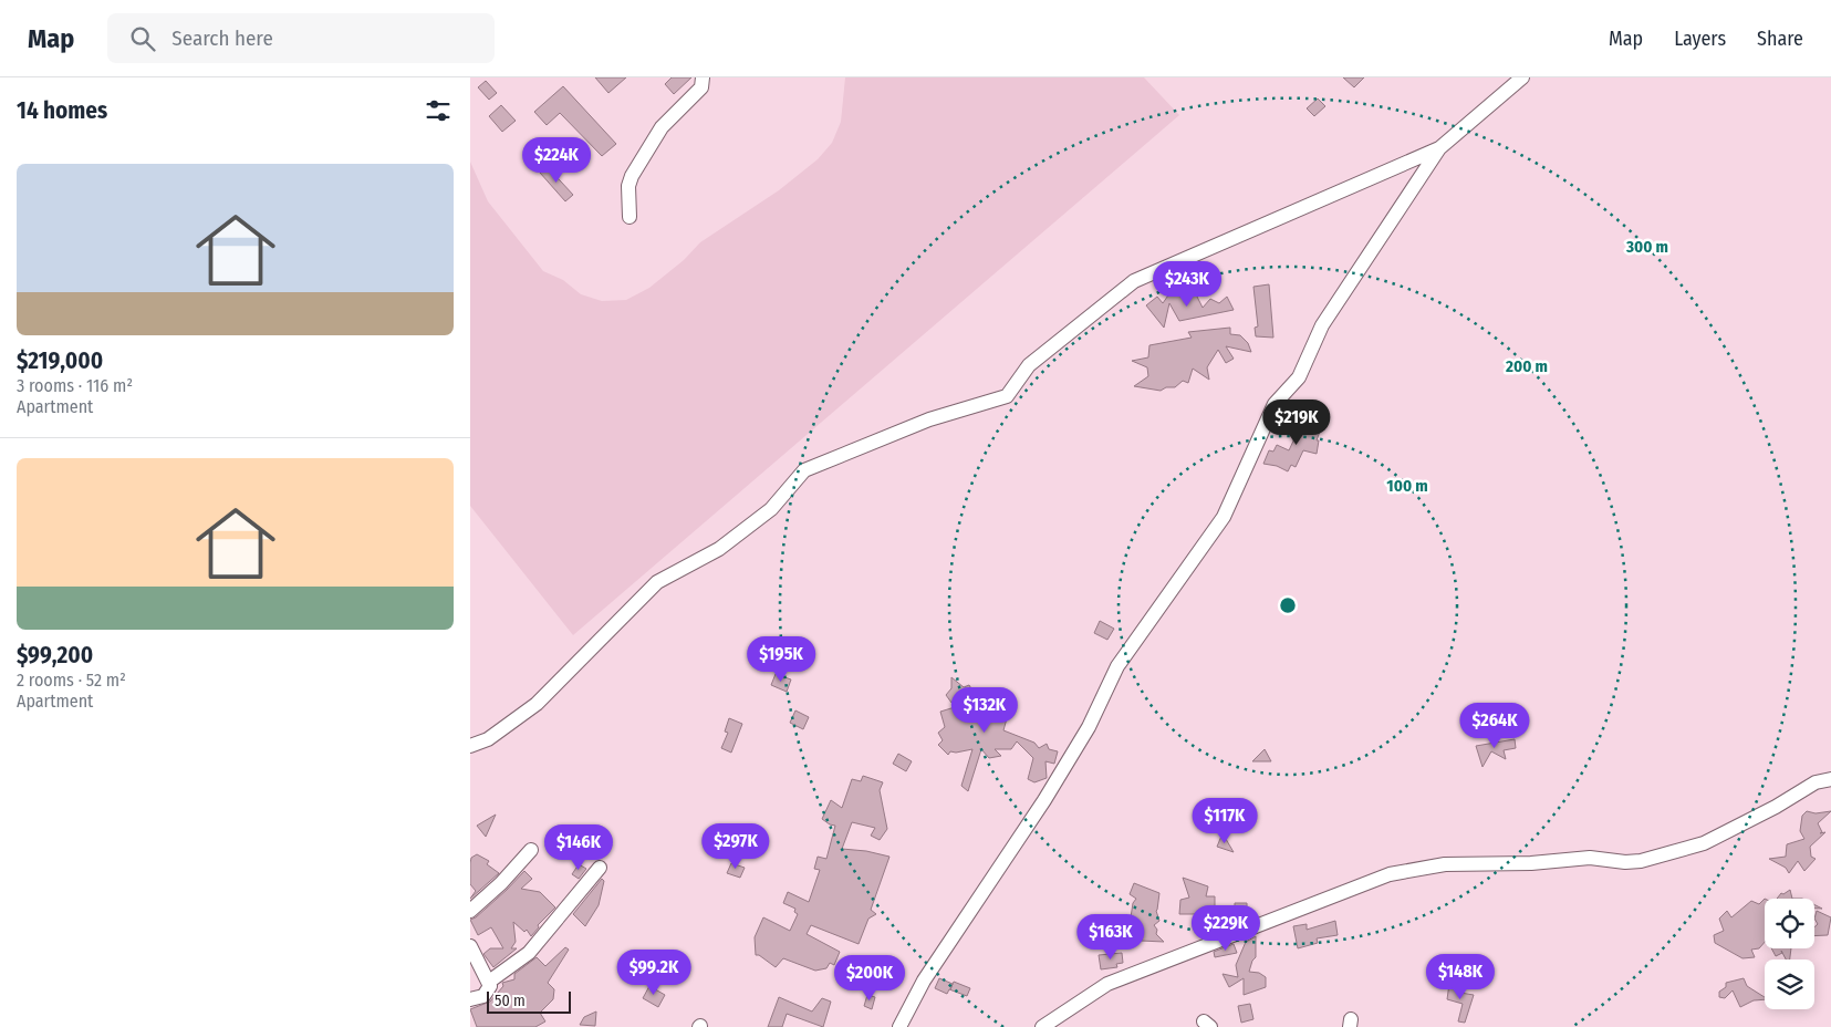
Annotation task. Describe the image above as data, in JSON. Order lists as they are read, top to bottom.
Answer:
{
  "scale_bar": "50 m",
  "page": {
    "header": "Map",
    "search": "Search here",
    "nav": ["Map", "Layers", "Share"],
    "heading": "14 homes",
    "price": [
      "$224K",
      "$243K",
      "$219K",
      "$195K",
      "$132K",
      "$264K",
      "$117K",
      "$297K",
      "$146K",
      "$229K",
      "$163K",
      "$99.2K",
      "$148K",
      "$200K"
    ],
    "list": [
      {
        "name": "$219,000",
        "note": "3 rooms · 116 m² · Apartment"
      },
      {
        "name": "$99,200",
        "note": "2 rooms · 52 m² · Apartment"
      }
    ],
    "scale": "50 m"
  },
  "rings": ["300 m", "200 m", "100 m"]
}
